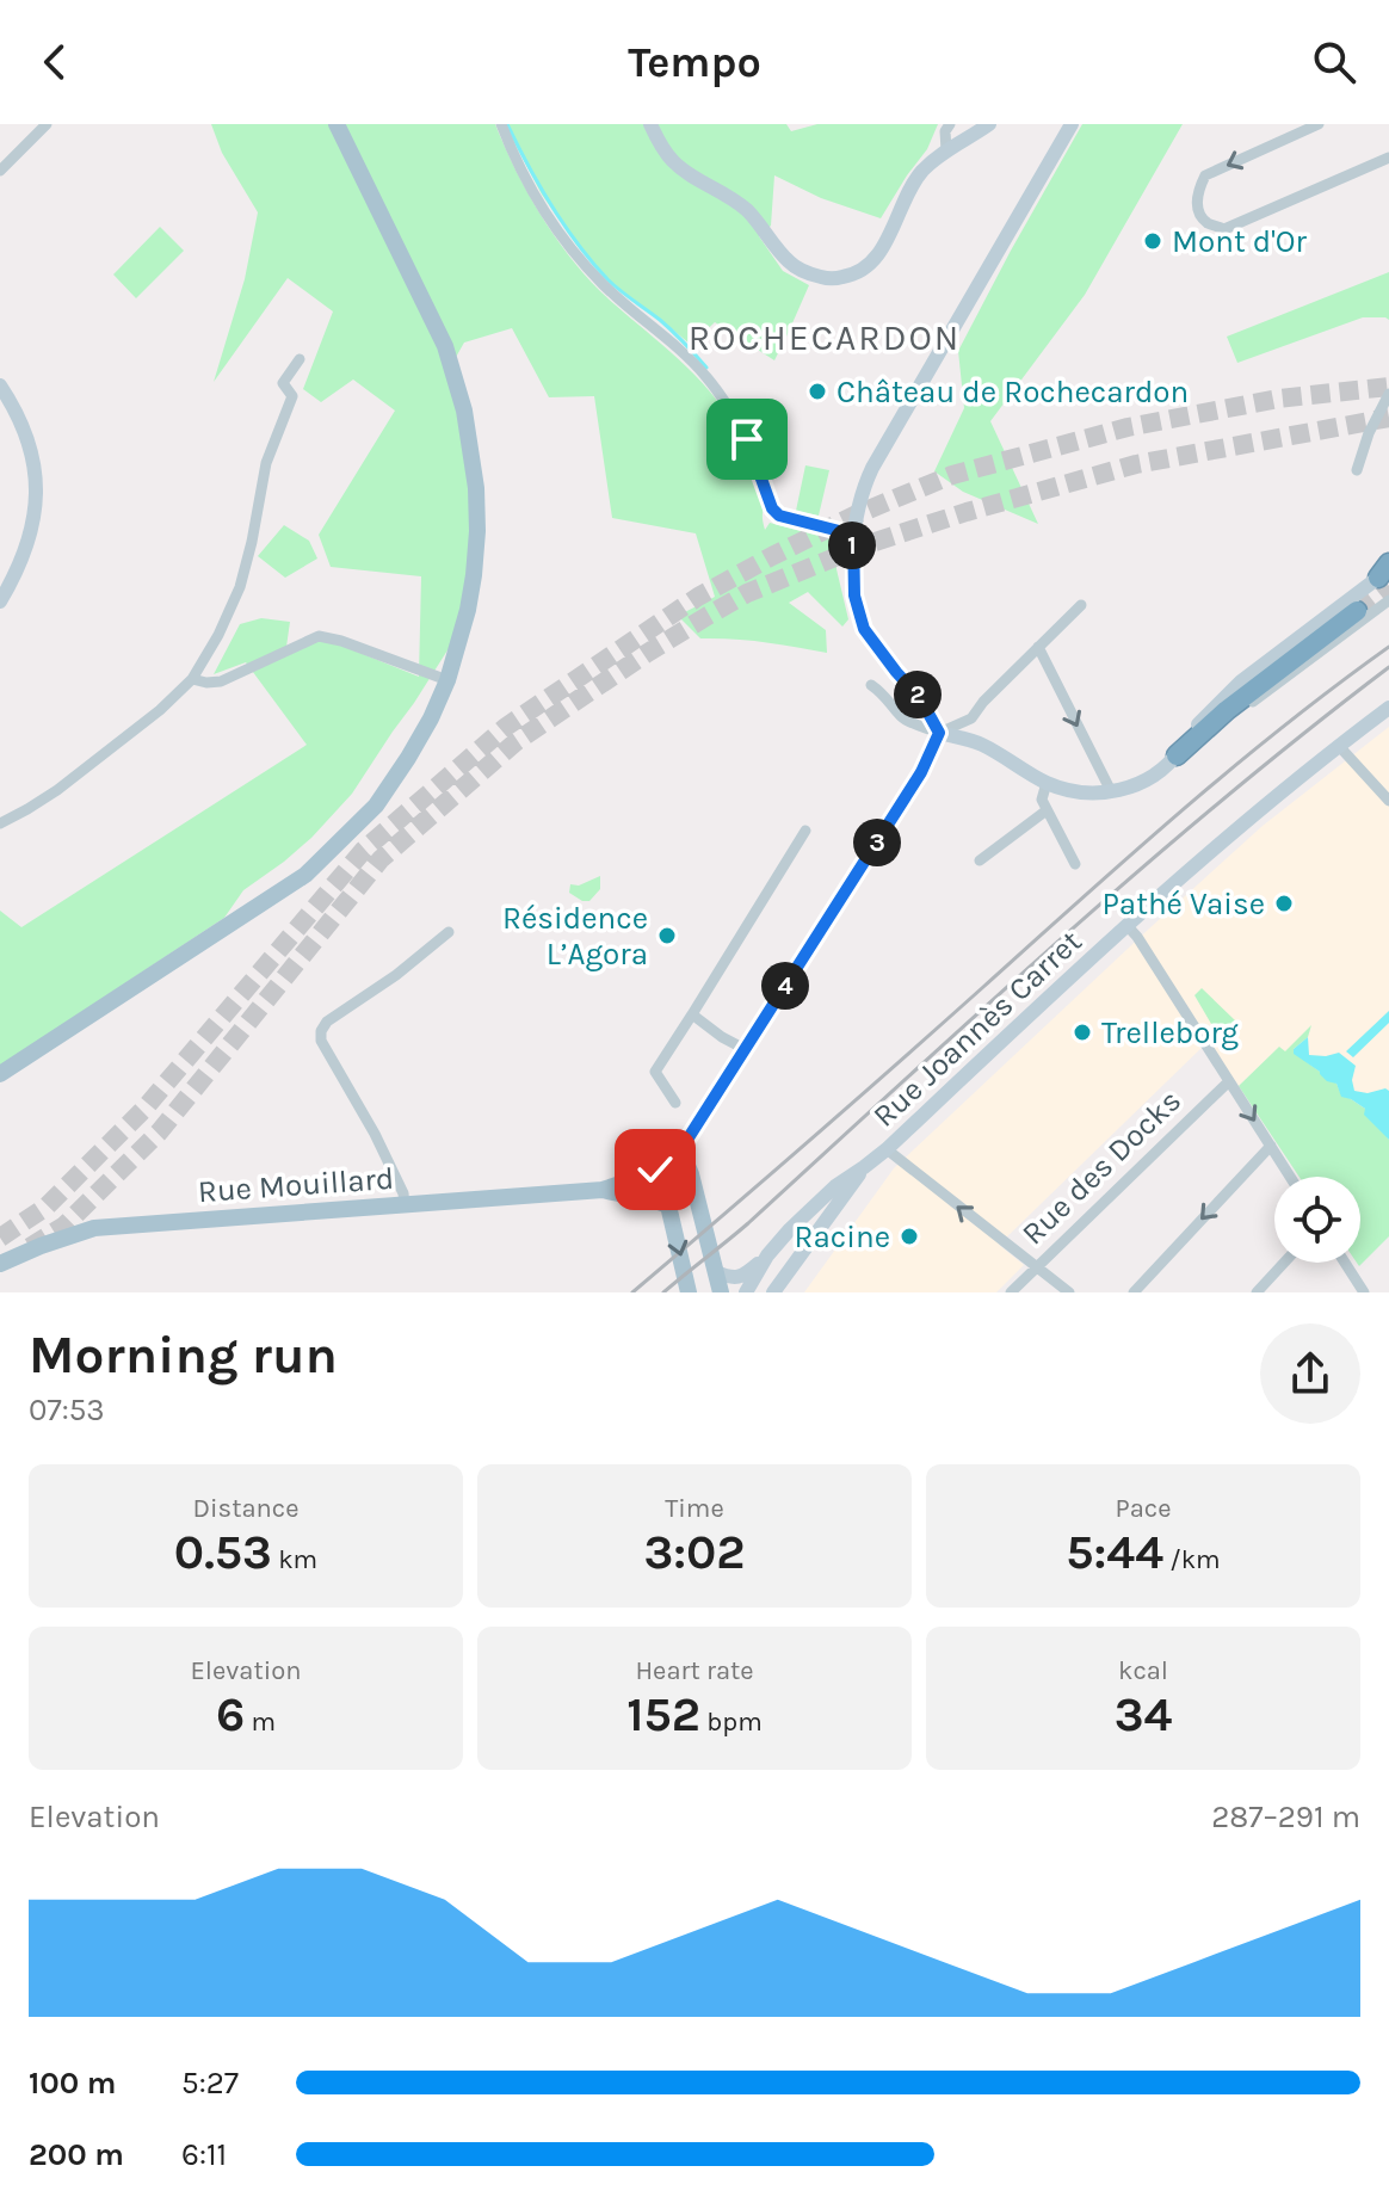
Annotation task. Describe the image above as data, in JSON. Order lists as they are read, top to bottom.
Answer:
{
  "streets": {
    "main road": ["Rue Mouillard"],
    "street": ["Rue Joannès Carret", "Rue des Docks"]
  },
  "districts": ["ROCHECARDON"],
  "places": [
    "Mont d'Or",
    "Château de Rochecardon",
    "Pathé Vaise",
    "Résidence L’Agora",
    "Trelleborg",
    "Racine"
  ],
  "page": {
    "header": "Tempo",
    "pins": [
      "1",
      "2",
      "3",
      "4"
    ],
    "heading": ["Morning run", "07:53"],
    "stats": [
      ["Distance", "0.53 km"],
      ["Time", "3:02"],
      ["Pace", "5:44 /km"],
      ["Elevation", "6 m"],
      ["Heart rate", "152 bpm"],
      ["kcal", "34"]
    ],
    "chart": ["Elevation", "287–291 m"],
    "list": [
      {
        "name": "100 m",
        "note": "5:27"
      },
      {
        "name": "200 m",
        "note": "6:11"
      }
    ]
  }
}
